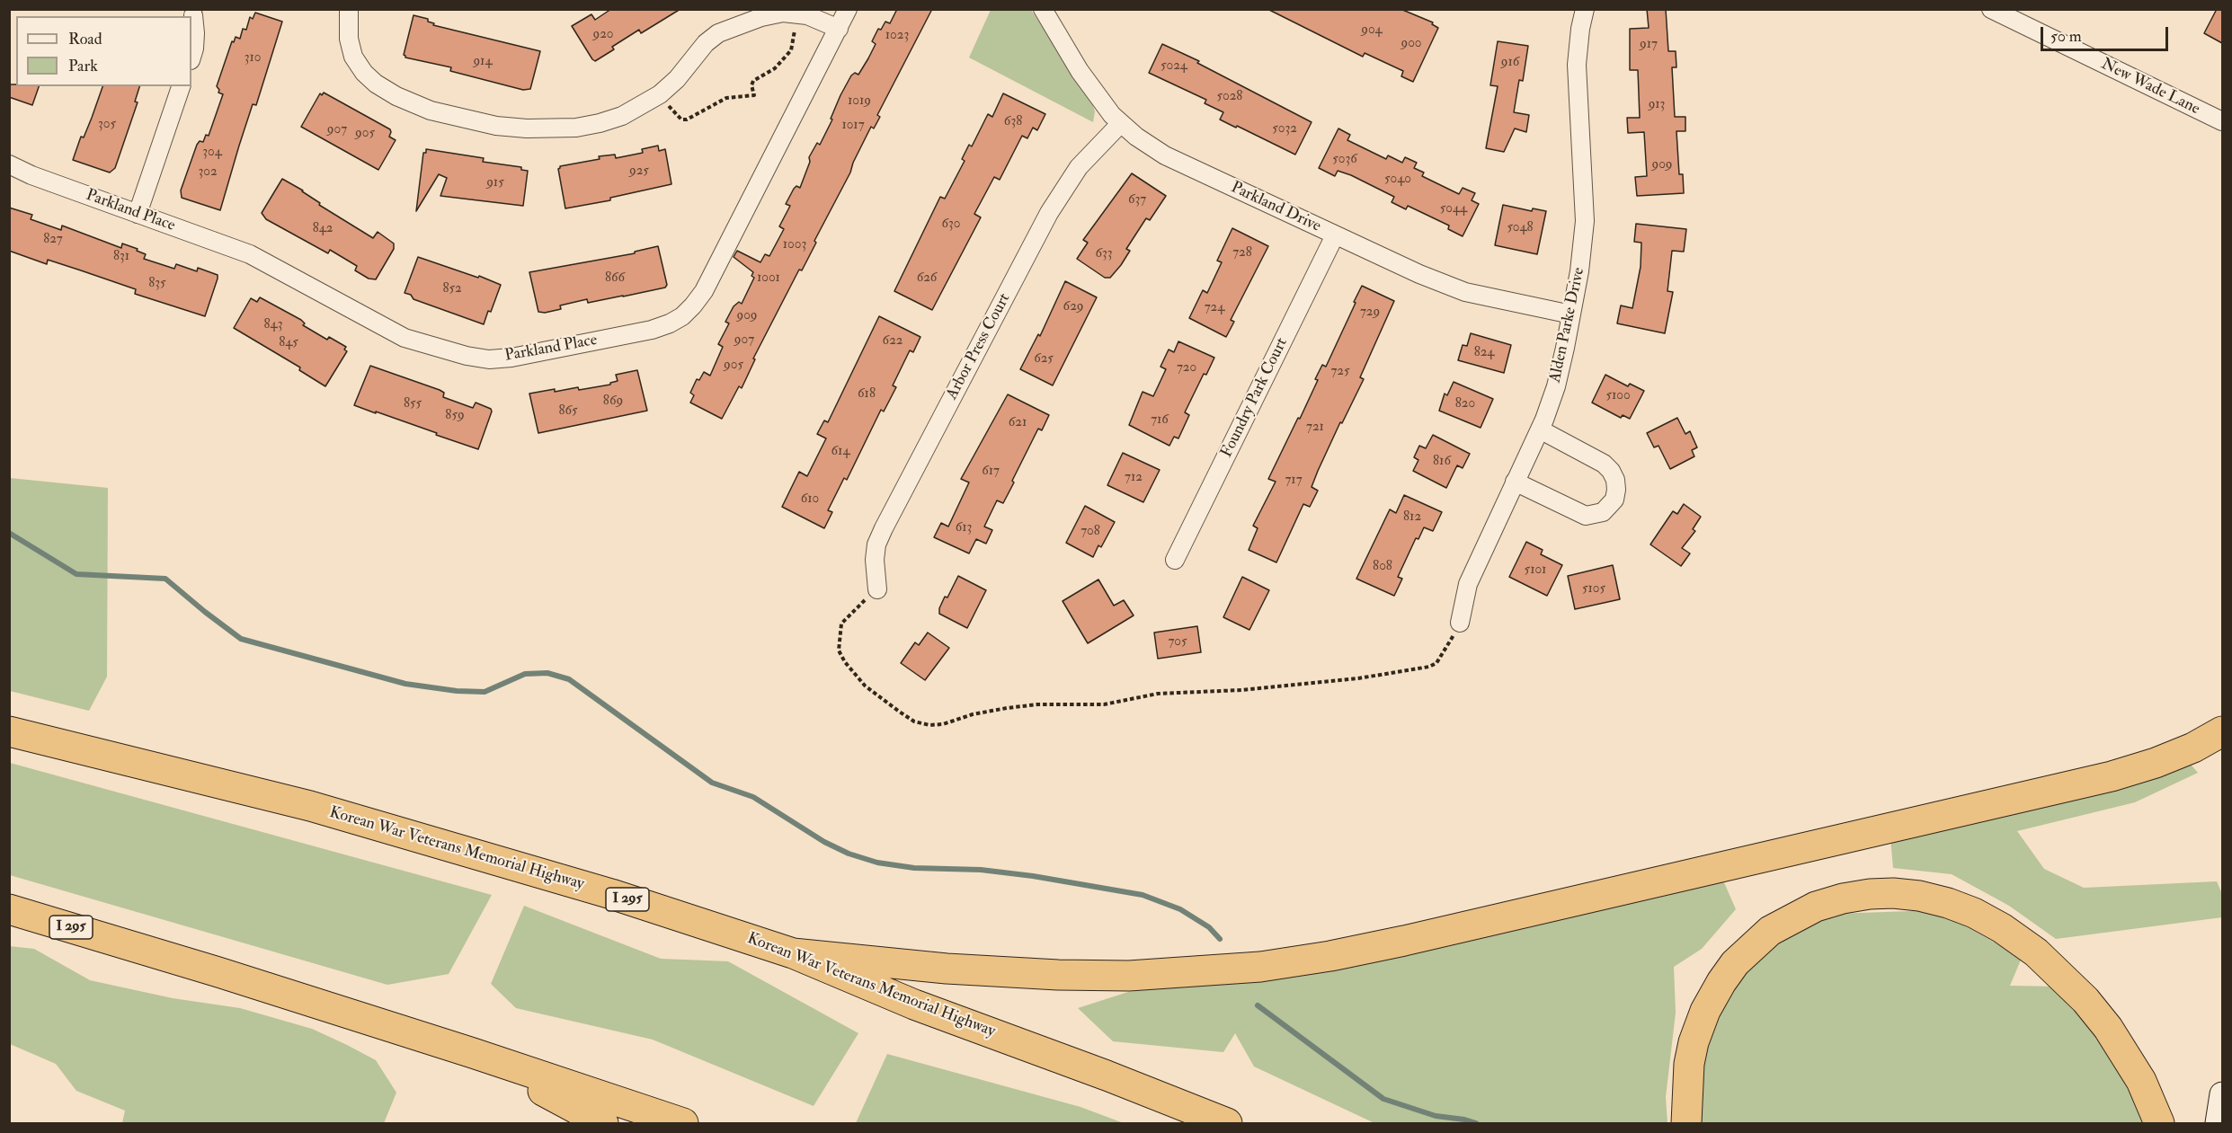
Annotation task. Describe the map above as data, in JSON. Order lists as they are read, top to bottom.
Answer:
{
  "streets": {
    "highway": ["Korean War Veterans Memorial Highway", "I 295"],
    "street": [
      "New Wade Lane",
      "Parkland Drive",
      "Parkland Place",
      "Alden Parke Drive",
      "Arbor Press Court",
      "Foundry Park Court"
    ]
  },
  "crossings": [
    ["Parkland Drive", "Alden Parke Drive"],
    ["Parkland Drive", "Arbor Press Court"],
    ["Parkland Drive", "Foundry Park Court"]
  ],
  "house_numbers": [
    "904",
    "920",
    "1023",
    "900",
    "917",
    "310",
    "914",
    "916",
    "5024",
    "5028",
    "1019",
    "913",
    "638",
    "305",
    "1017",
    "5032",
    "907",
    "905",
    "304",
    "5036",
    "909",
    "925",
    "302",
    "5040",
    "915",
    "637",
    "5044",
    "630",
    "5048",
    "842",
    "827",
    "1003",
    "728",
    "633",
    "831",
    "866",
    "1001",
    "626",
    "835",
    "852",
    "629",
    "724",
    "729",
    "909",
    "843",
    "907",
    "622",
    "845",
    "824",
    "625",
    "905",
    "720",
    "725",
    "618",
    "5100",
    "869",
    "855",
    "820",
    "865",
    "859",
    "716",
    "621",
    "721",
    "614",
    "816",
    "617",
    "712",
    "717",
    "610",
    "812",
    "613",
    "708",
    "808",
    "5101",
    "5105",
    "705"
  ],
  "legend": ["Road", "Park"],
  "scale_bar": "50 m"
}
